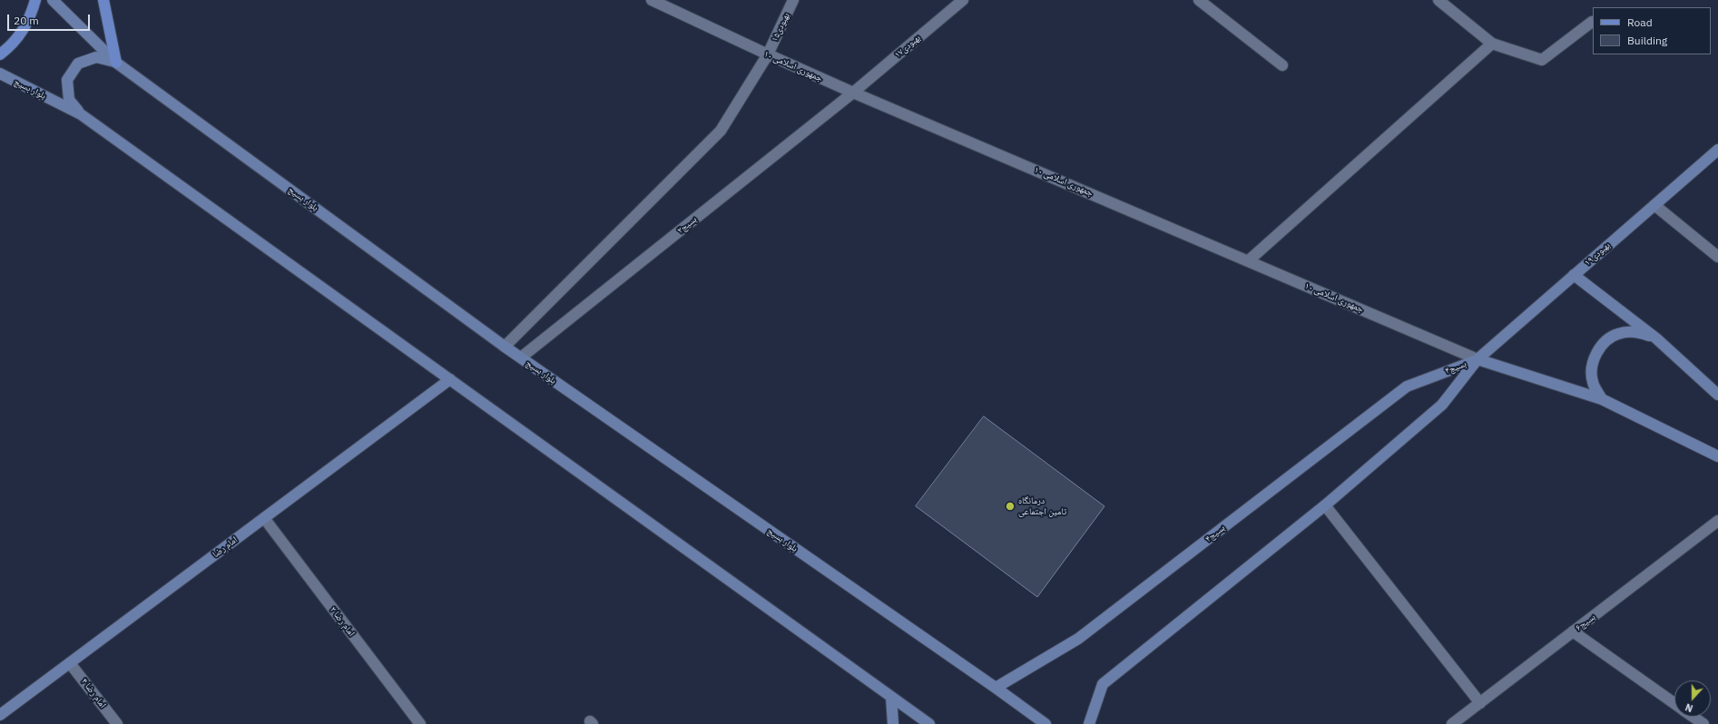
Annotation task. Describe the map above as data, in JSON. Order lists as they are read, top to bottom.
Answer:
{
  "streets": {
    "street": [
      "بهبودی۱۵",
      "بهبودی۱۷",
      "جمهوری اسلامی ۱۰",
      "بلوار بسیج",
      "بسیج۲",
      "بهبودی۱۹",
      "بسیج۴",
      "امام رضا",
      "امام رضا ۲",
      "بسیج۶",
      "امام رضا ۴"
    ]
  },
  "crossings": [
    ["بهبودی۱۵", "جمهوری اسلامی ۱۰"],
    ["بهبودی۱۷", "جمهوری اسلامی ۱۰"],
    ["بهبودی۱۷", "بسیج۲"],
    ["جمهوری اسلامی ۱۰", "بسیج۲"],
    ["جمهوری اسلامی ۱۰", "بهبودی۱۹"],
    ["جمهوری اسلامی ۱۰", "بسیج۴"],
    ["بلوار بسیج", "بسیج۲"],
    ["بلوار بسیج", "بسیج۴"],
    ["بلوار بسیج", "امام رضا"],
    ["بهبودی۱۹", "بسیج۴"],
    ["امام رضا", "امام رضا ۲"],
    ["امام رضا", "امام رضا ۴"]
  ],
  "places": ["درمانگاه تامین اجتماعی"],
  "legend": ["Road", "Building"],
  "scale_bar": "20 m",
  "north": "bottom"
}
